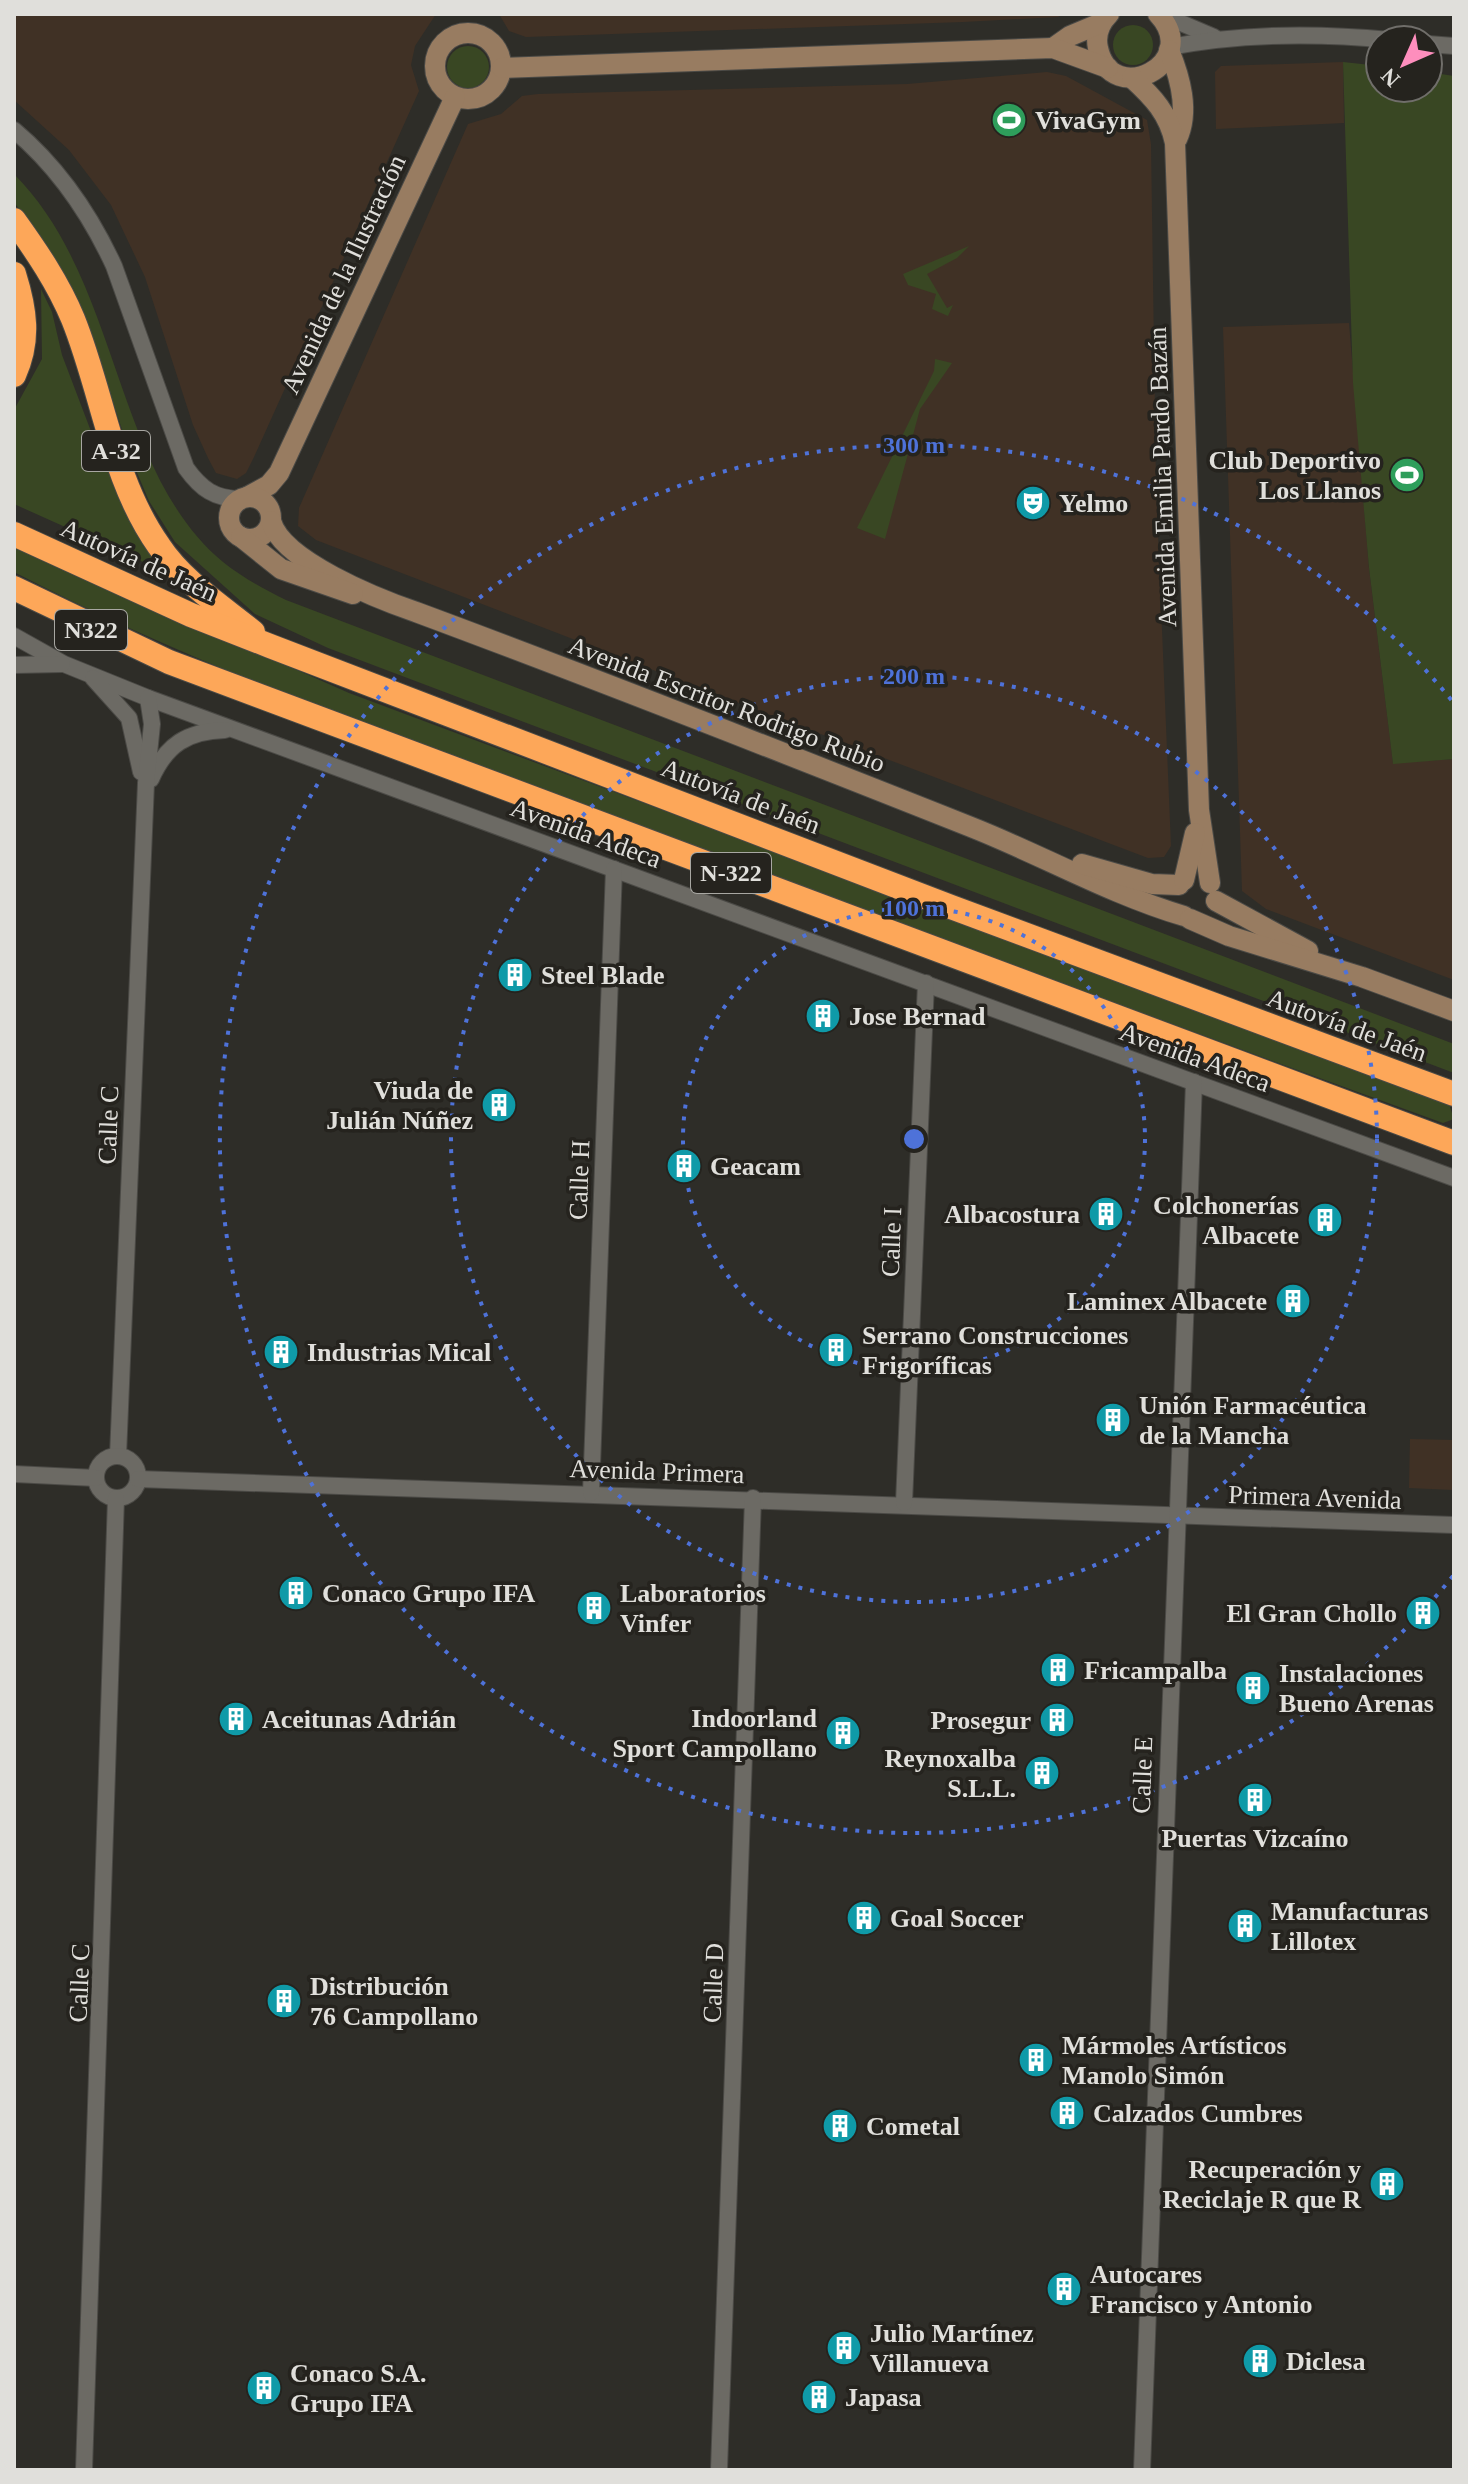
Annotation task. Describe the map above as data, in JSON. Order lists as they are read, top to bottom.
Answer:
{
  "streets": {
    "highway": [
      "A-32",
      "Autovía de Jaén",
      "N322",
      "N-322"
    ],
    "street": [
      "Avenida de la Ilustración",
      "Avenida Emilia Pardo Bazán",
      "Avenida Escritor Rodrigo Rubio",
      "Avenida Adeca",
      "Calle C",
      "Calle H",
      "Calle I",
      "Avenida Primera",
      "Primera Avenida",
      "Calle E",
      "Calle D"
    ]
  },
  "crossings": [
    ["Avenida de la Ilustración", "Avenida Escritor Rodrigo Rubio"],
    ["A-32", "Autovía de Jaén"],
    ["Avenida Emilia Pardo Bazán", "Avenida Escritor Rodrigo Rubio"],
    ["N322", "N-322"],
    ["Avenida Adeca", "Calle C"],
    ["Avenida Adeca", "Calle H"],
    ["Avenida Adeca", "Calle I"],
    ["Avenida Adeca", "Calle E"],
    ["Calle C", "Avenida Primera"],
    ["Calle H", "Avenida Primera"],
    ["Calle I", "Avenida Primera"],
    ["Avenida Primera", "Primera Avenida"],
    ["Avenida Primera", "Calle E"],
    ["Avenida Primera", "Calle D"],
    ["Primera Avenida", "Calle E"]
  ],
  "places": {
    "sports": ["VivaGym", "Club Deportivo Los Llanos"],
    "theatre": ["Yelmo"],
    "building": [
      "Steel Blade",
      "Jose Bernad",
      "Viuda de Julián Núñez",
      "Geacam",
      "Albacostura",
      "Colchonerías Albacete",
      "Laminex Albacete",
      "Serrano Construcciones Frigoríficas",
      "Industrias Mical",
      "Unión Farmacéutica de la Mancha",
      "Conaco Grupo IFA",
      "Laboratorios Vinfer",
      "El Gran Chollo",
      "Fricampalba",
      "Instalaciones Bueno Arenas",
      "Aceitunas Adrián",
      "Prosegur",
      "Indoorland Sport Campollano",
      "Reynoxalba S.L.L.",
      "Puertas Vizcaíno",
      "Goal Soccer",
      "Manufacturas Lillotex",
      "Distribución 76 Campollano",
      "Mármoles Artísticos Manolo Simón",
      "Calzados Cumbres",
      "Cometal",
      "Recuperación y Reciclaje R que R",
      "Autocares Francisco y Antonio",
      "Julio Martínez Villanueva",
      "Diclesa",
      "Conaco S.A. Grupo IFA",
      "Japasa"
    ]
  },
  "north": "bottom left",
  "rings": ["300 m", "200 m", "100 m"]
}
